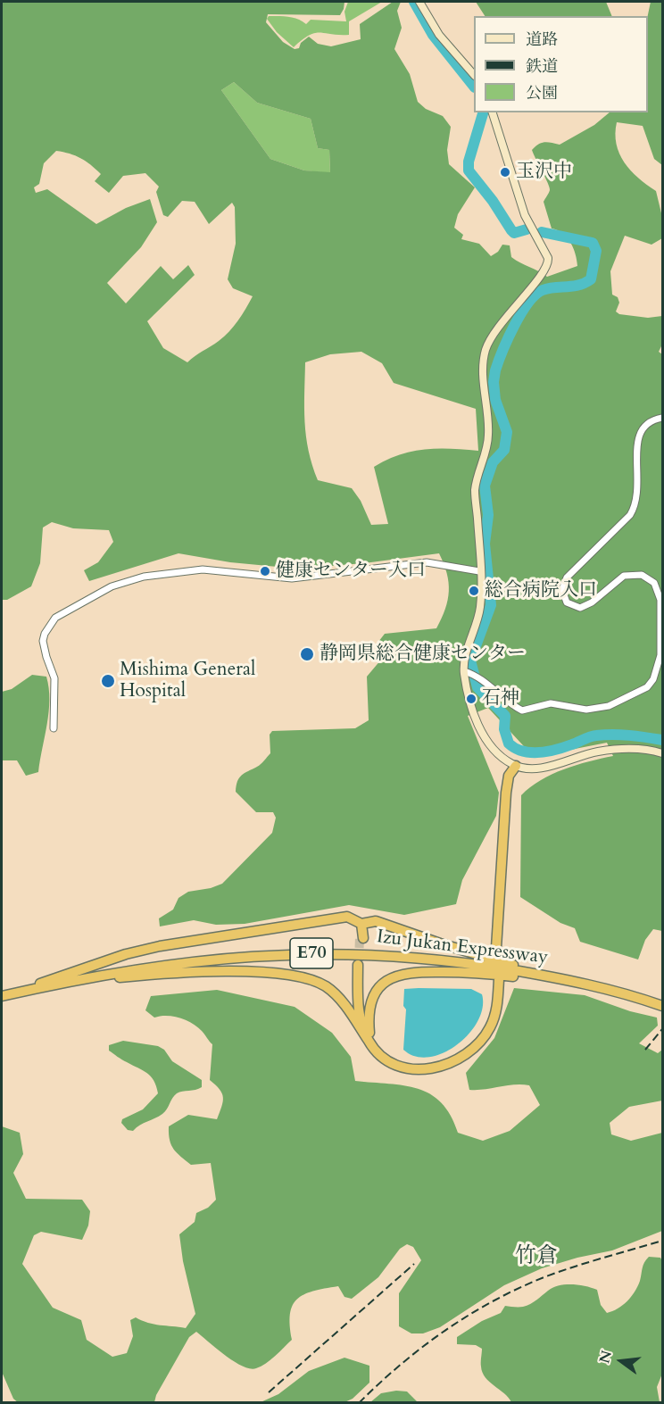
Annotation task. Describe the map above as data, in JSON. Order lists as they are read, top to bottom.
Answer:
{
  "streets": {
    "highway": ["Izu Jukan Expressway", "E70"]
  },
  "districts": ["竹倉"],
  "places": [
    "玉沢中",
    "健康センター入口",
    "総合病院入口",
    "静岡県総合健康センター",
    "Mishima General Hospital",
    "石神"
  ],
  "legend": ["道路", "鉄道", "公園"],
  "north": "left"
}
